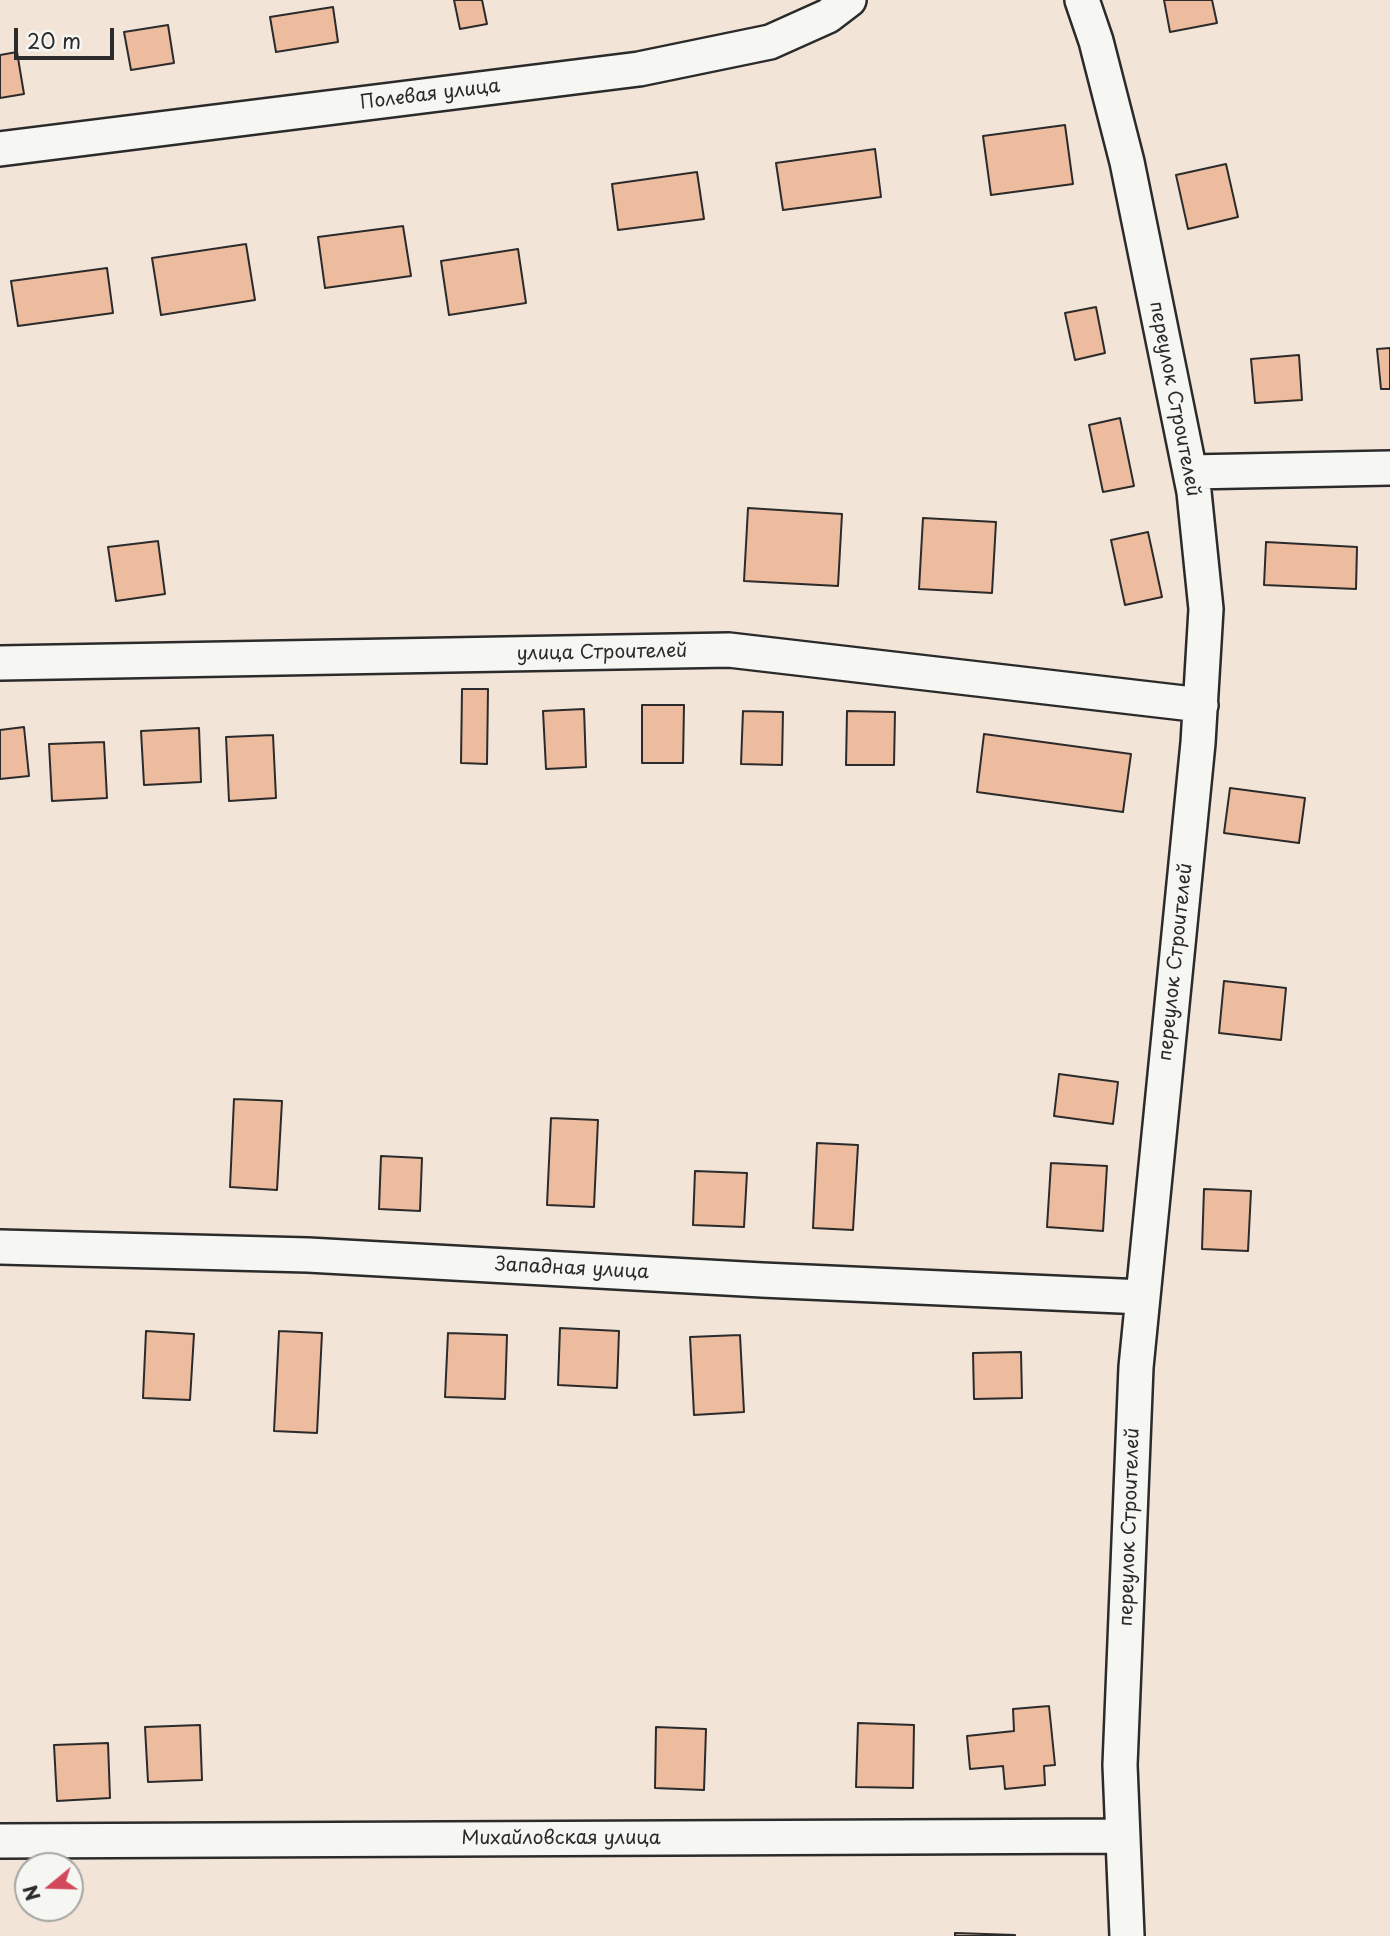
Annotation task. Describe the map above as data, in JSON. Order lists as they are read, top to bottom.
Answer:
{
  "streets": {
    "street": [
      "Полевая улица",
      "переулок Строителей",
      "улица Строителей",
      "Западная улица",
      "Михайловская улица"
    ]
  },
  "crossings": [
    ["переулок Строителей", "улица Строителей"],
    ["переулок Строителей", "Западная улица"],
    ["переулок Строителей", "Михайловская улица"]
  ],
  "scale_bar": "20 m",
  "north": "left"
}
